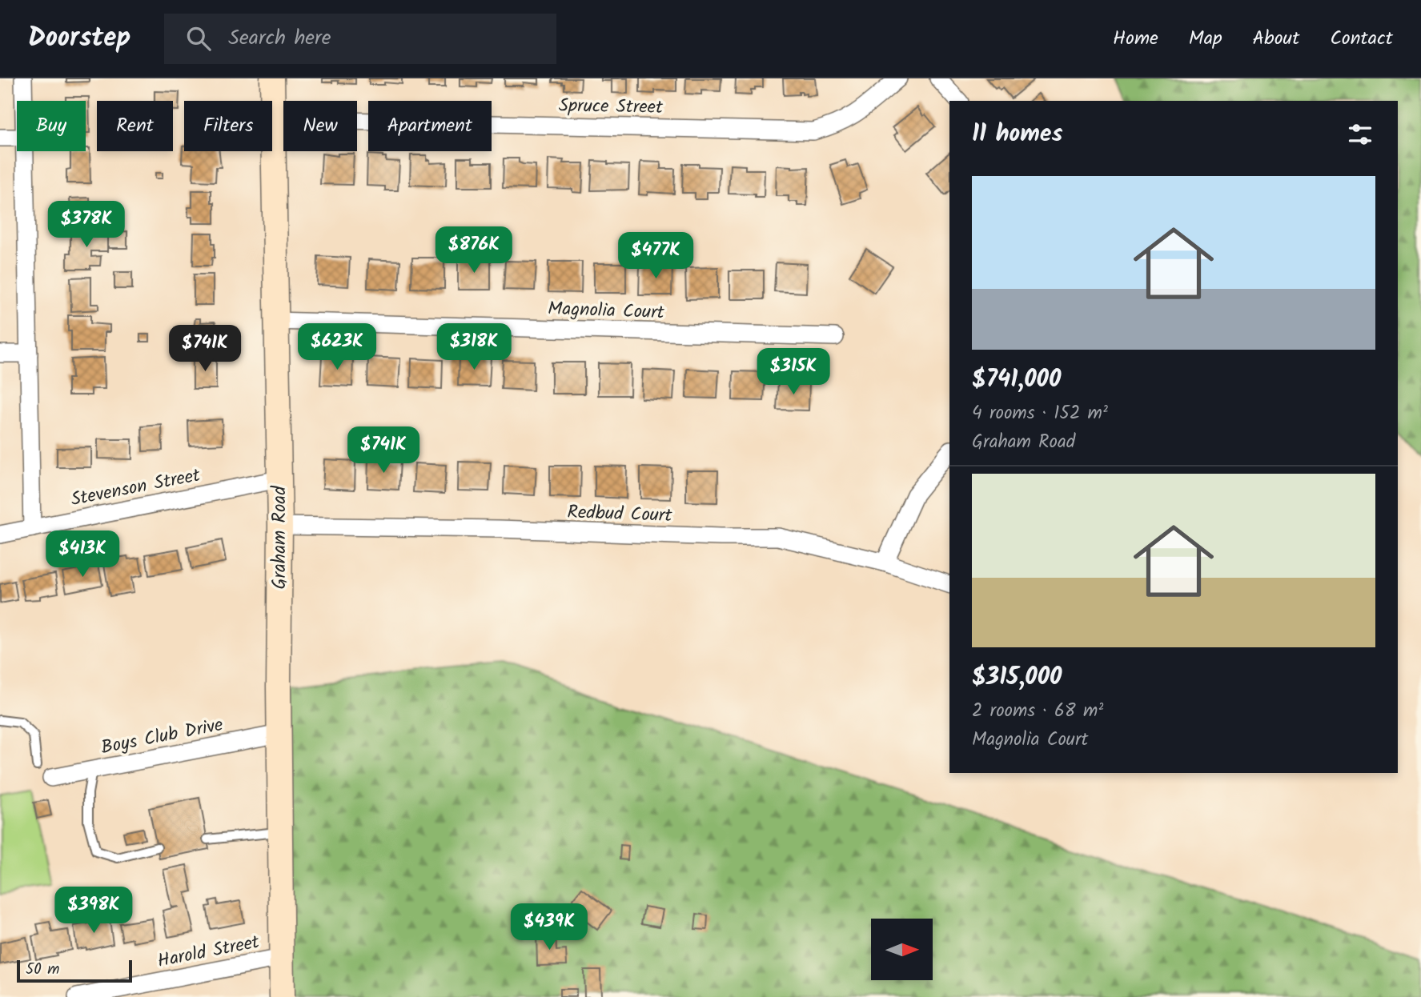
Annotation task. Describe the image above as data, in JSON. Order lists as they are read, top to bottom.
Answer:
{
  "streets": {
    "main road": ["Graham Road"],
    "street": [
      "Spruce Street",
      "Magnolia Court",
      "Stevenson Street",
      "Redbud Court",
      "Boys Club Drive",
      "Harold Street"
    ]
  },
  "crossings": [
    ["Spruce Street", "Graham Road"],
    ["Magnolia Court", "Graham Road"],
    ["Stevenson Street", "Graham Road"],
    ["Redbud Court", "Graham Road"],
    ["Graham Road", "Boys Club Drive"],
    ["Graham Road", "Harold Street"]
  ],
  "scale_bar": "50 m",
  "north": "right",
  "page": {
    "header": "Doorstep",
    "search": "Search here",
    "nav": [
      "Home",
      "Map",
      "About",
      "Contact"
    ],
    "chip": [
      "Buy",
      "Rent",
      "Filters",
      "New",
      "Apartment"
    ],
    "heading": "11 homes",
    "list": [
      {
        "name": "$741,000",
        "note": "4 rooms · 152 m² · Graham Road"
      },
      {
        "name": "$315,000",
        "note": "2 rooms · 68 m² · Magnolia Court"
      }
    ],
    "price": [
      "$378K",
      "$876K",
      "$477K",
      "$623K",
      "$318K",
      "$741K",
      "$315K",
      "$741K",
      "$413K",
      "$398K",
      "$439K"
    ],
    "scale": "50 m"
  }
}
